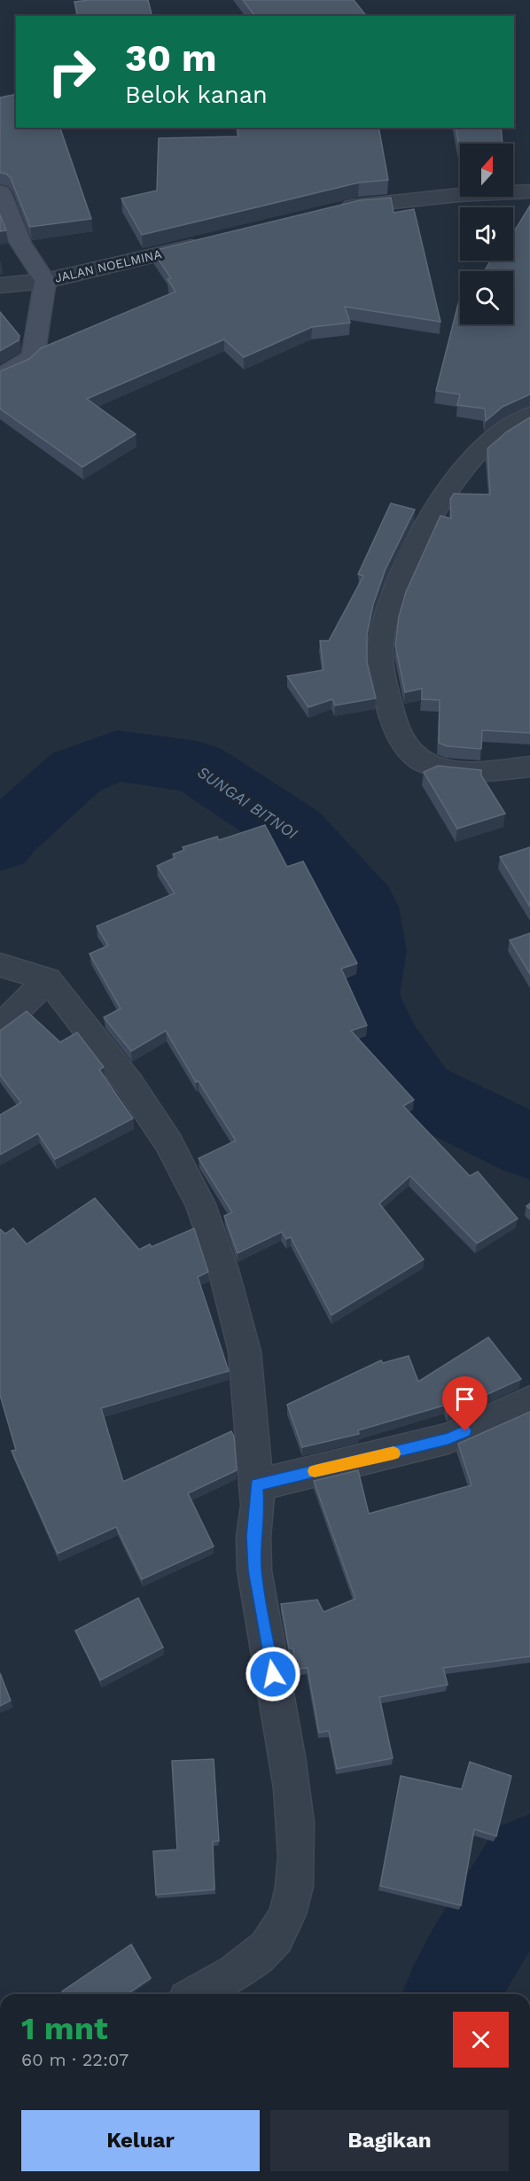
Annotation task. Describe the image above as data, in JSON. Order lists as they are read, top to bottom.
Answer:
{
  "streets": {
    "street": ["JALAN NOELMINA"]
  },
  "water": ["SUNGAI BITNOI"],
  "north": "top",
  "page": {
    "turn": ["30 m", "Belok kanan"],
    "heading": ["1 mnt", "60 m · 22:07"],
    "buttons": ["Keluar", "Bagikan"]
  }
}
